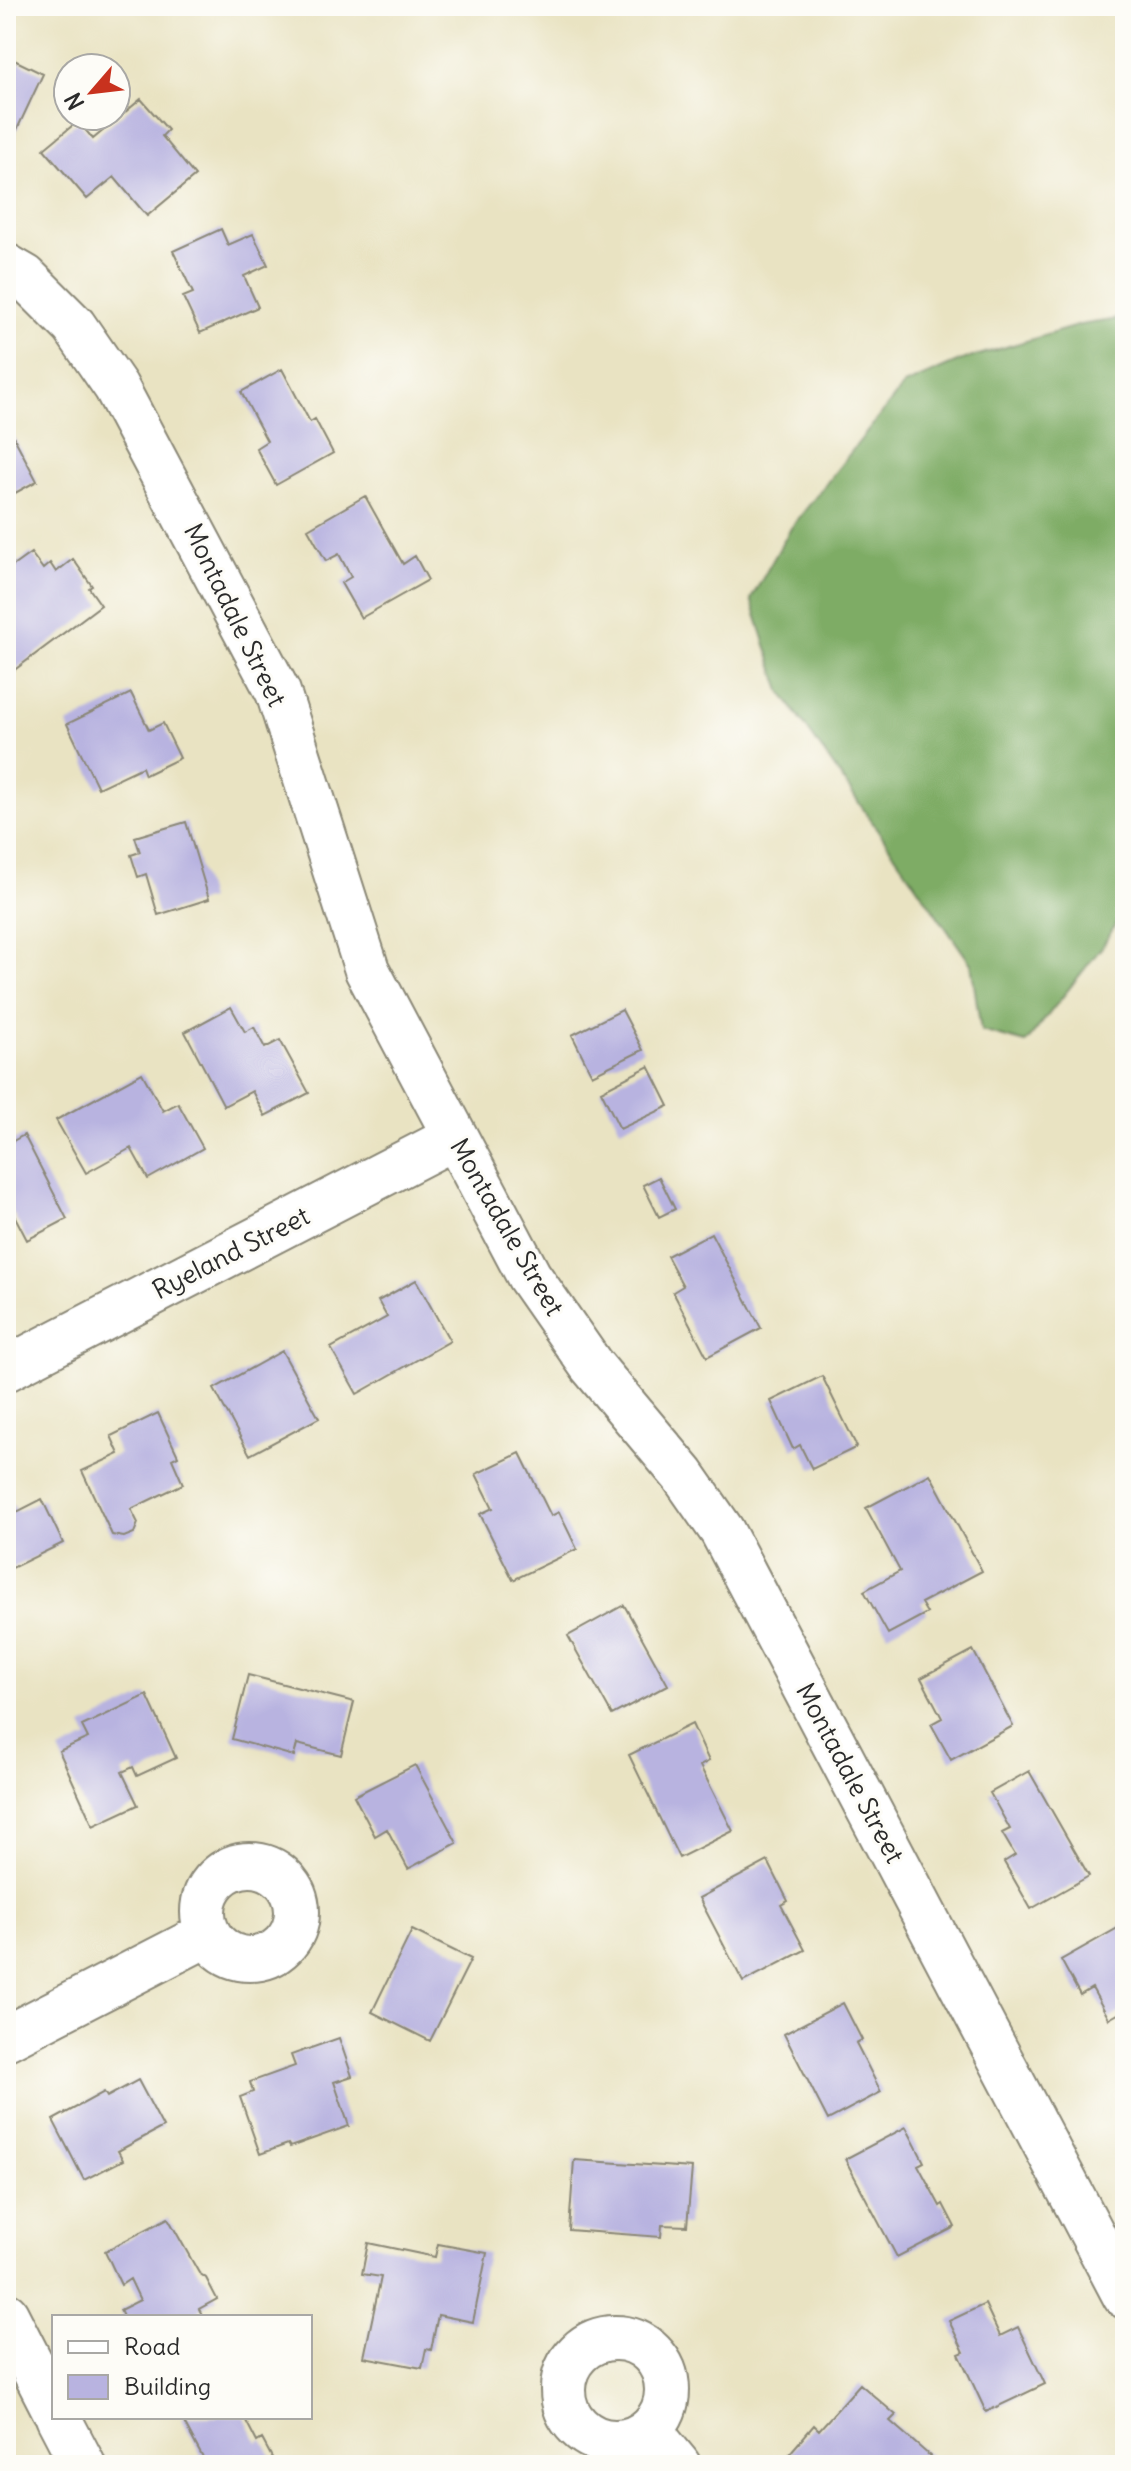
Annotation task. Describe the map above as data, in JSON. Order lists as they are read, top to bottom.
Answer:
{
  "streets": {
    "street": ["Montadale Street", "Ryeland Street"]
  },
  "crossings": [
    ["Montadale Street", "Ryeland Street"]
  ],
  "legend": ["Road", "Building"],
  "north": "bottom left"
}
